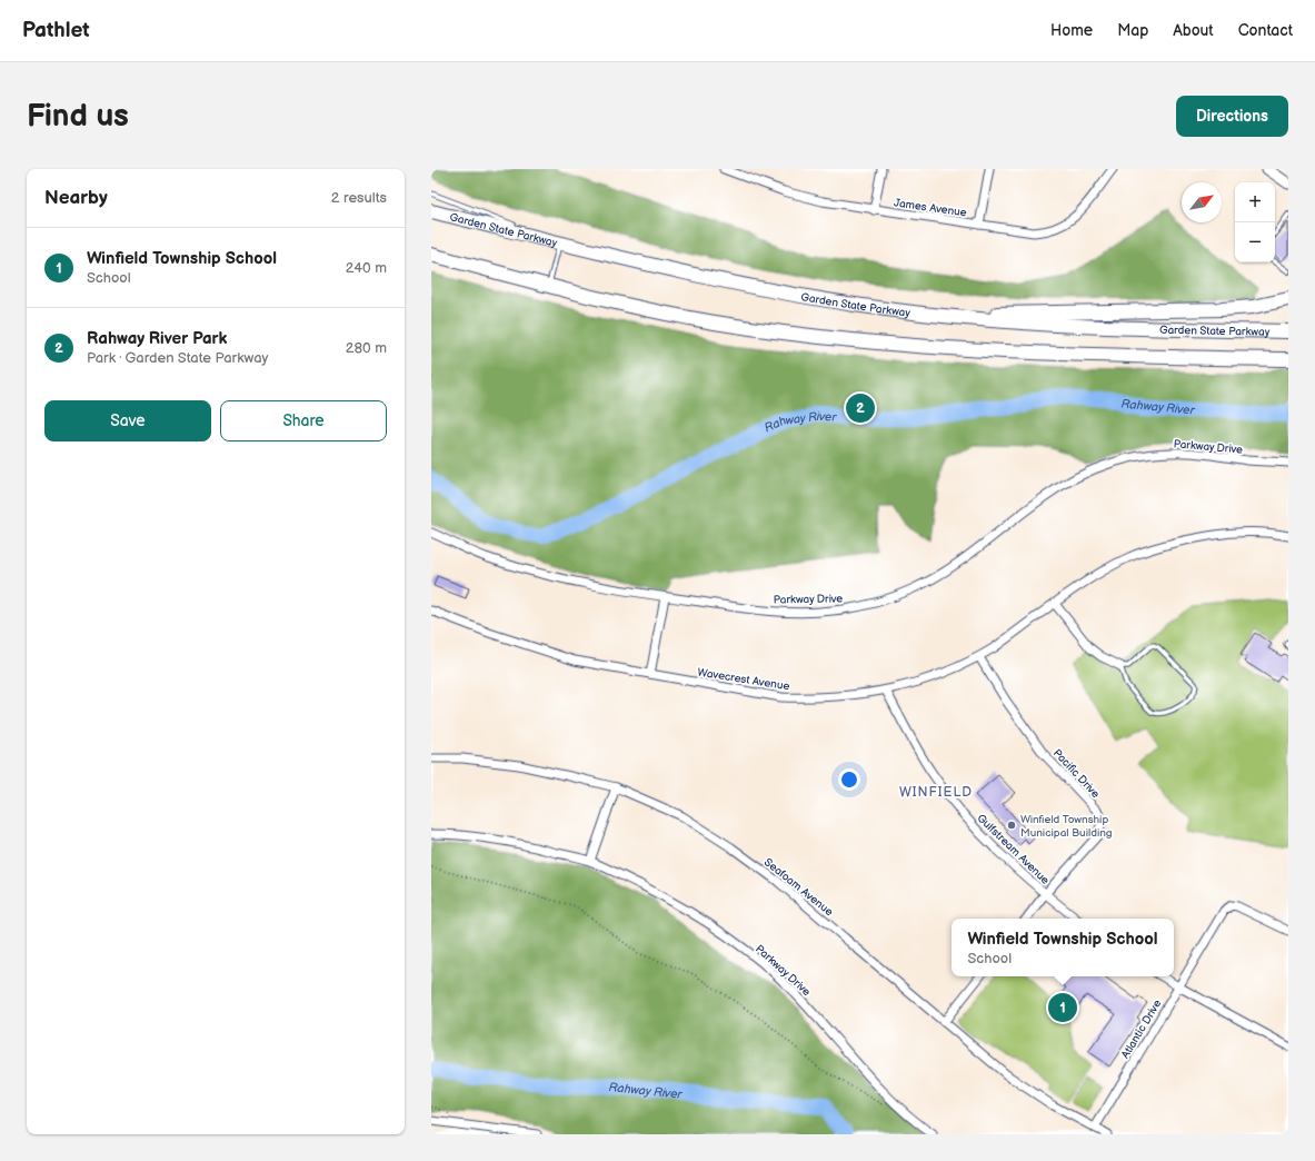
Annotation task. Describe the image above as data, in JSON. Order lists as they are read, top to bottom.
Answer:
{
  "streets": {
    "highway": ["Garden State Parkway"],
    "street": [
      "James Avenue",
      "Parkway Drive",
      "Wavecrest Avenue",
      "Pacific Drive",
      "Gulfstream Avenue",
      "Seafoam Avenue",
      "Atlantic Drive"
    ]
  },
  "crossings": [
    ["Wavecrest Avenue", "Pacific Drive"],
    ["Wavecrest Avenue", "Gulfstream Avenue"],
    ["Pacific Drive", "Gulfstream Avenue"],
    ["Seafoam Avenue", "Atlantic Drive"]
  ],
  "districts": ["WINFIELD"],
  "water": ["Rahway River"],
  "places": ["Winfield Township Municipal Building"],
  "north": "top right",
  "page": {
    "header": "Pathlet",
    "nav": [
      "Home",
      "Map",
      "About",
      "Contact"
    ],
    "buttons": [
      "Directions",
      ["Save", "Share"]
    ],
    "title": "Find us",
    "heading": ["Nearby", "2 results"],
    "map_buttons": ["+", "−"],
    "list": [
      {
        "mark": "1",
        "name": "Winfield Township School",
        "note": "School",
        "value": "240 m"
      },
      {
        "mark": "2",
        "name": "Rahway River Park",
        "note": "Park · Garden State Parkway",
        "value": "280 m"
      }
    ],
    "pins": ["2", "1"],
    "popup": ["Winfield Township School", "School"]
  }
}
